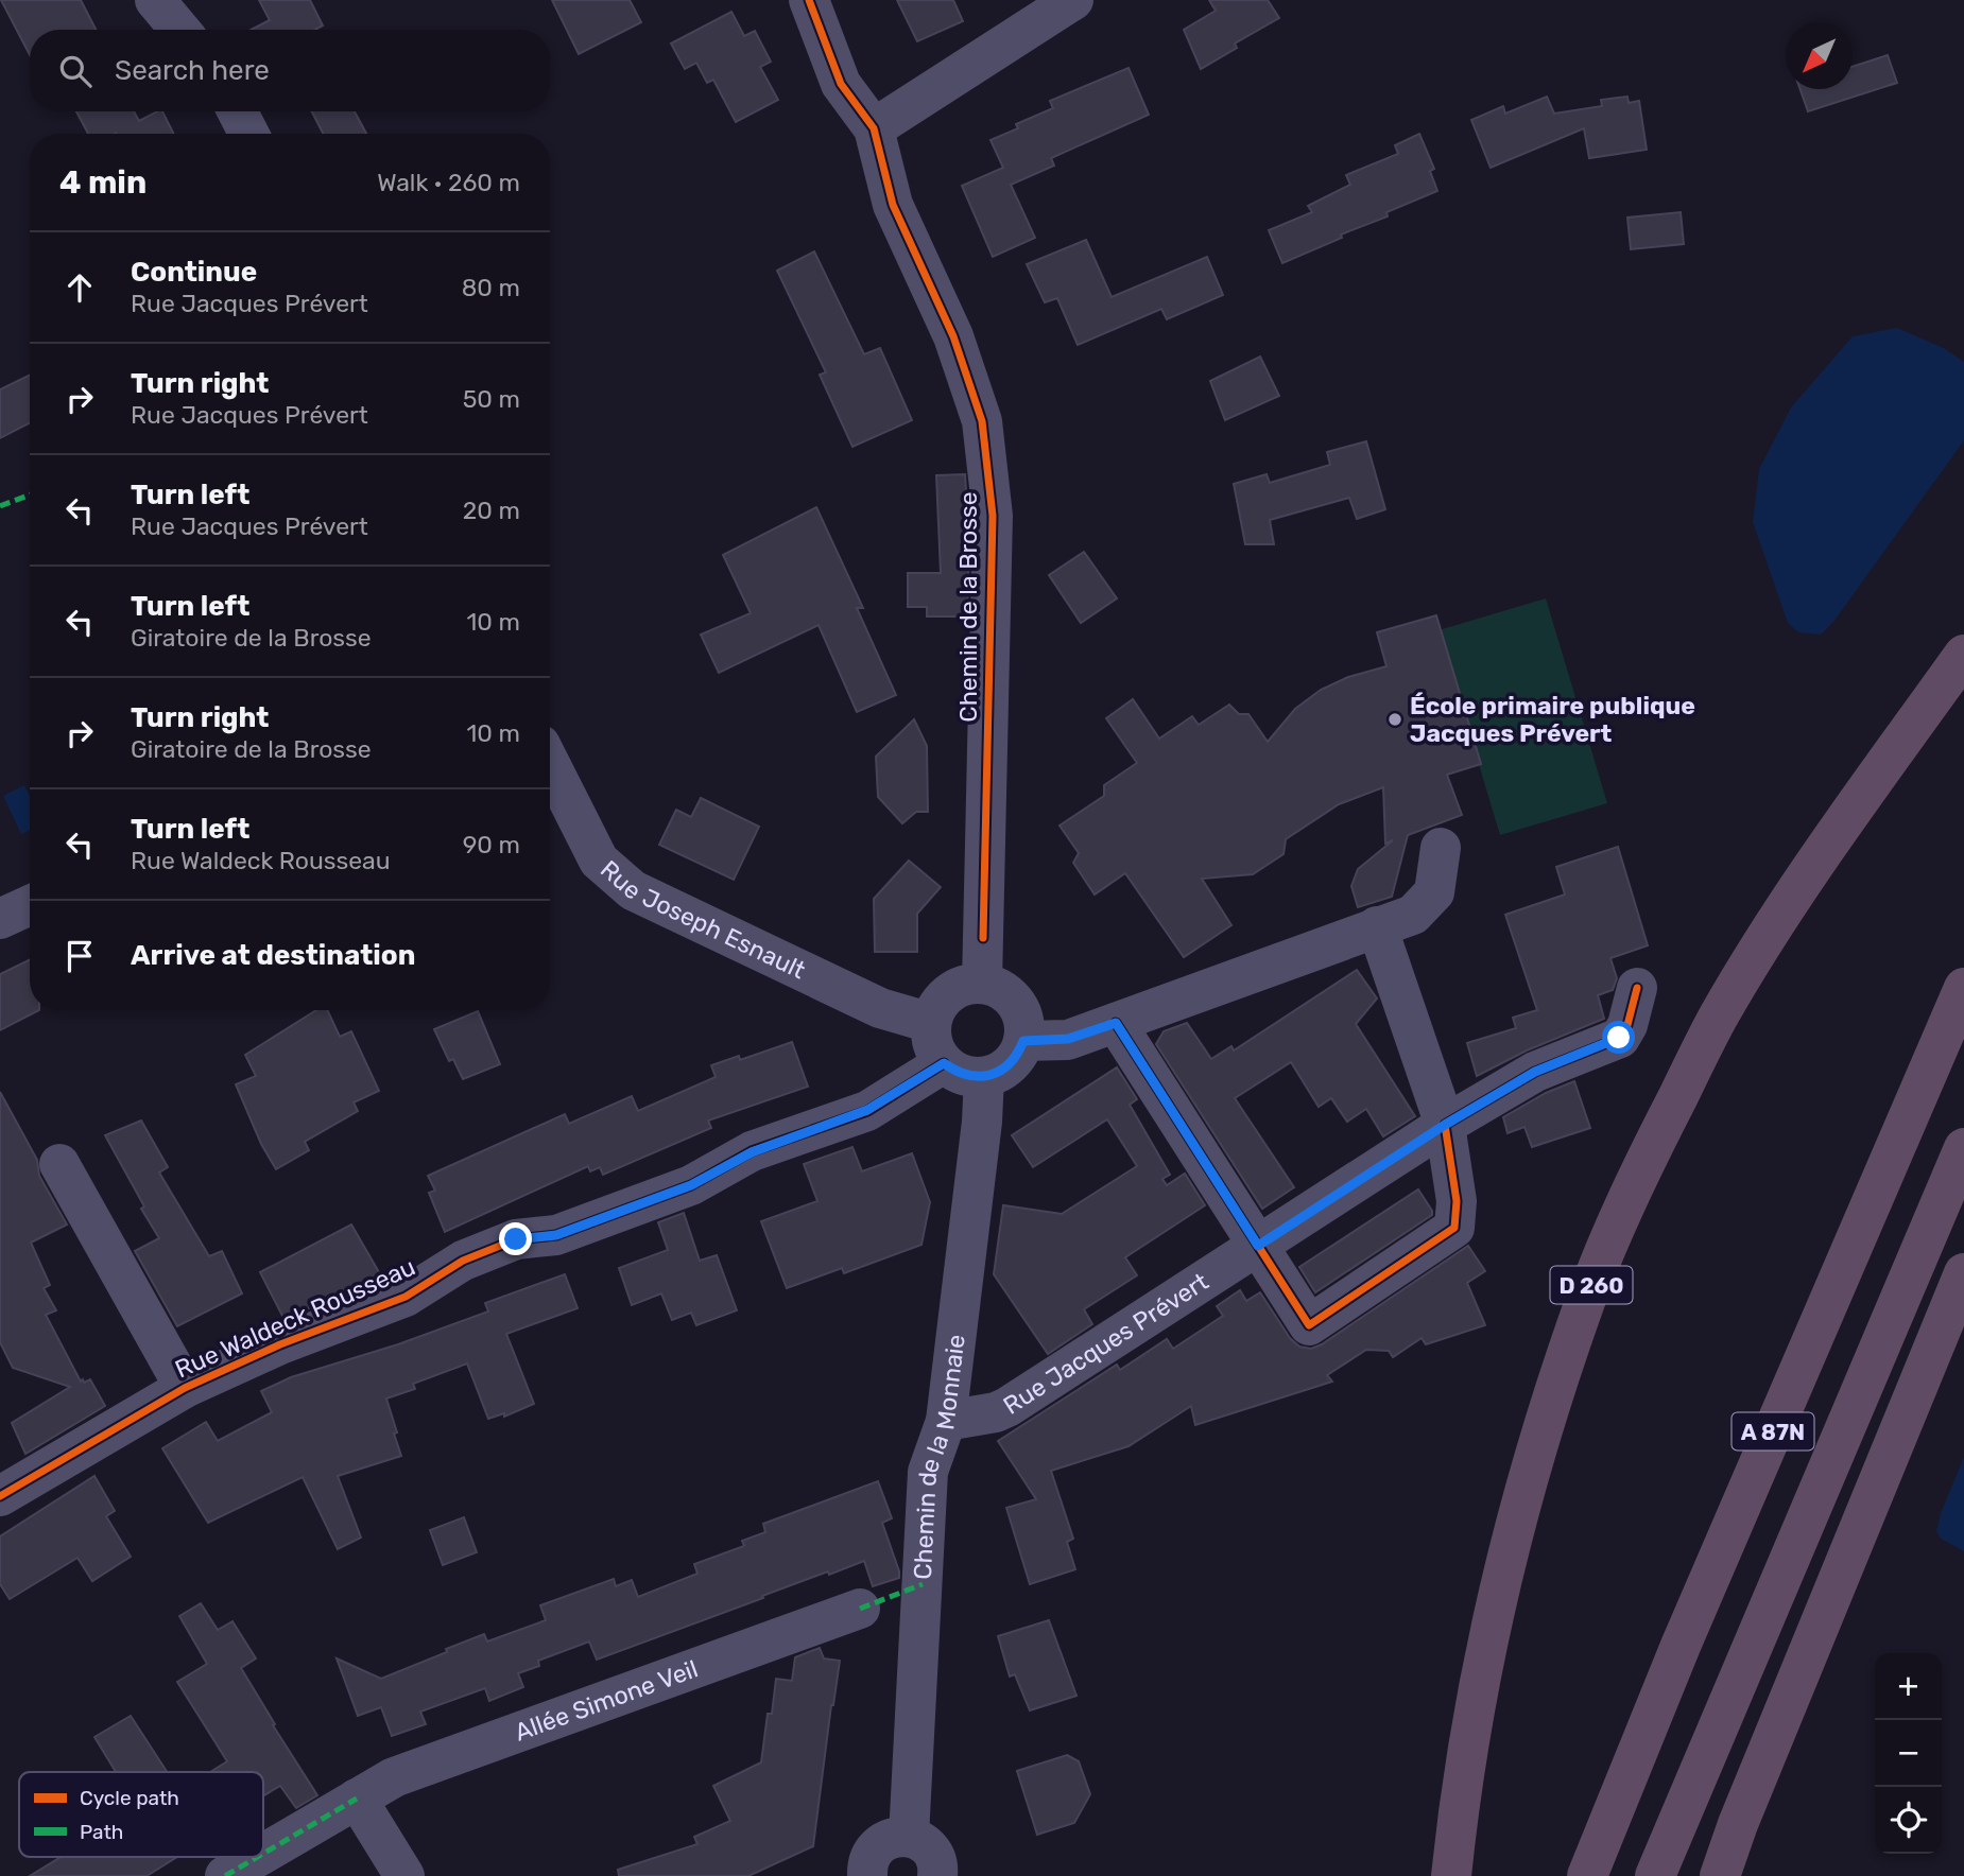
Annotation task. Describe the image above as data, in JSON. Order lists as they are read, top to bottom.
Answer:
{
  "streets": {
    "highway": ["D 260", "A 87N"],
    "street": [
      "Chemin de la Brosse",
      "Rue Joseph Esnault",
      "Rue Waldeck Rousseau",
      "Rue Jacques Prévert",
      "Chemin de la Monnaie",
      "Allée Simone Veil"
    ]
  },
  "crossings": [
    ["Chemin de la Brosse", "Rue Joseph Esnault"],
    ["Chemin de la Brosse", "Rue Waldeck Rousseau"],
    ["Chemin de la Brosse", "Chemin de la Monnaie"],
    ["Rue Joseph Esnault", "Rue Waldeck Rousseau"],
    ["Rue Joseph Esnault", "Chemin de la Monnaie"],
    ["Rue Waldeck Rousseau", "Chemin de la Monnaie"],
    ["Rue Jacques Prévert", "Chemin de la Monnaie"]
  ],
  "places": ["École primaire publique Jacques Prévert"],
  "legend": ["Cycle path", "Path"],
  "north": "bottom left",
  "page": {
    "search": "Search here",
    "heading": ["4 min", "Walk · 260 m"],
    "list": [
      ["Continue", "Rue Jacques Prévert", "80 m"],
      ["Turn right", "Rue Jacques Prévert", "50 m"],
      ["Turn left", "Rue Jacques Prévert", "20 m"],
      ["Turn left", "Giratoire de la Brosse", "10 m"],
      ["Turn right", "Giratoire de la Brosse", "10 m"],
      ["Turn left", "Rue Waldeck Rousseau", "90 m"],
      "Arrive at destination"
    ],
    "map_buttons": ["+", "−"]
  }
}
